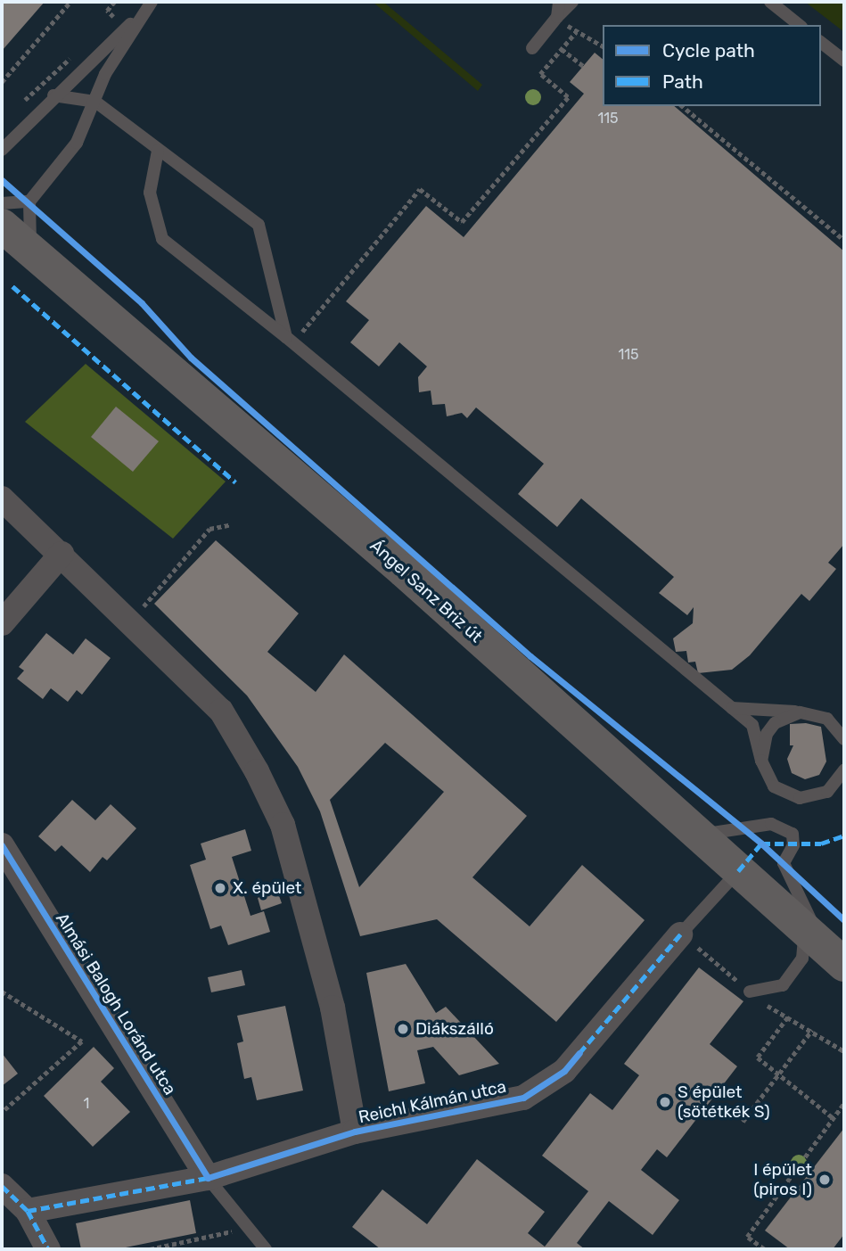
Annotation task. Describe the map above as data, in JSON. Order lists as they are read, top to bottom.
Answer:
{
  "streets": {
    "main road": ["Ángel Sanz Briz út"],
    "street": ["Almási Balogh Loránd utca", "Reichl Kálmán utca"]
  },
  "crossings": [
    ["Ángel Sanz Briz út", "Reichl Kálmán utca"],
    ["Almási Balogh Loránd utca", "Reichl Kálmán utca"]
  ],
  "places": [
    "X. épület",
    "Diákszálló",
    "S épület (sötétkék S)",
    "I épület (piros I)"
  ],
  "house_numbers": ["115", "115", "1"],
  "legend": ["Cycle path", "Path"]
}
